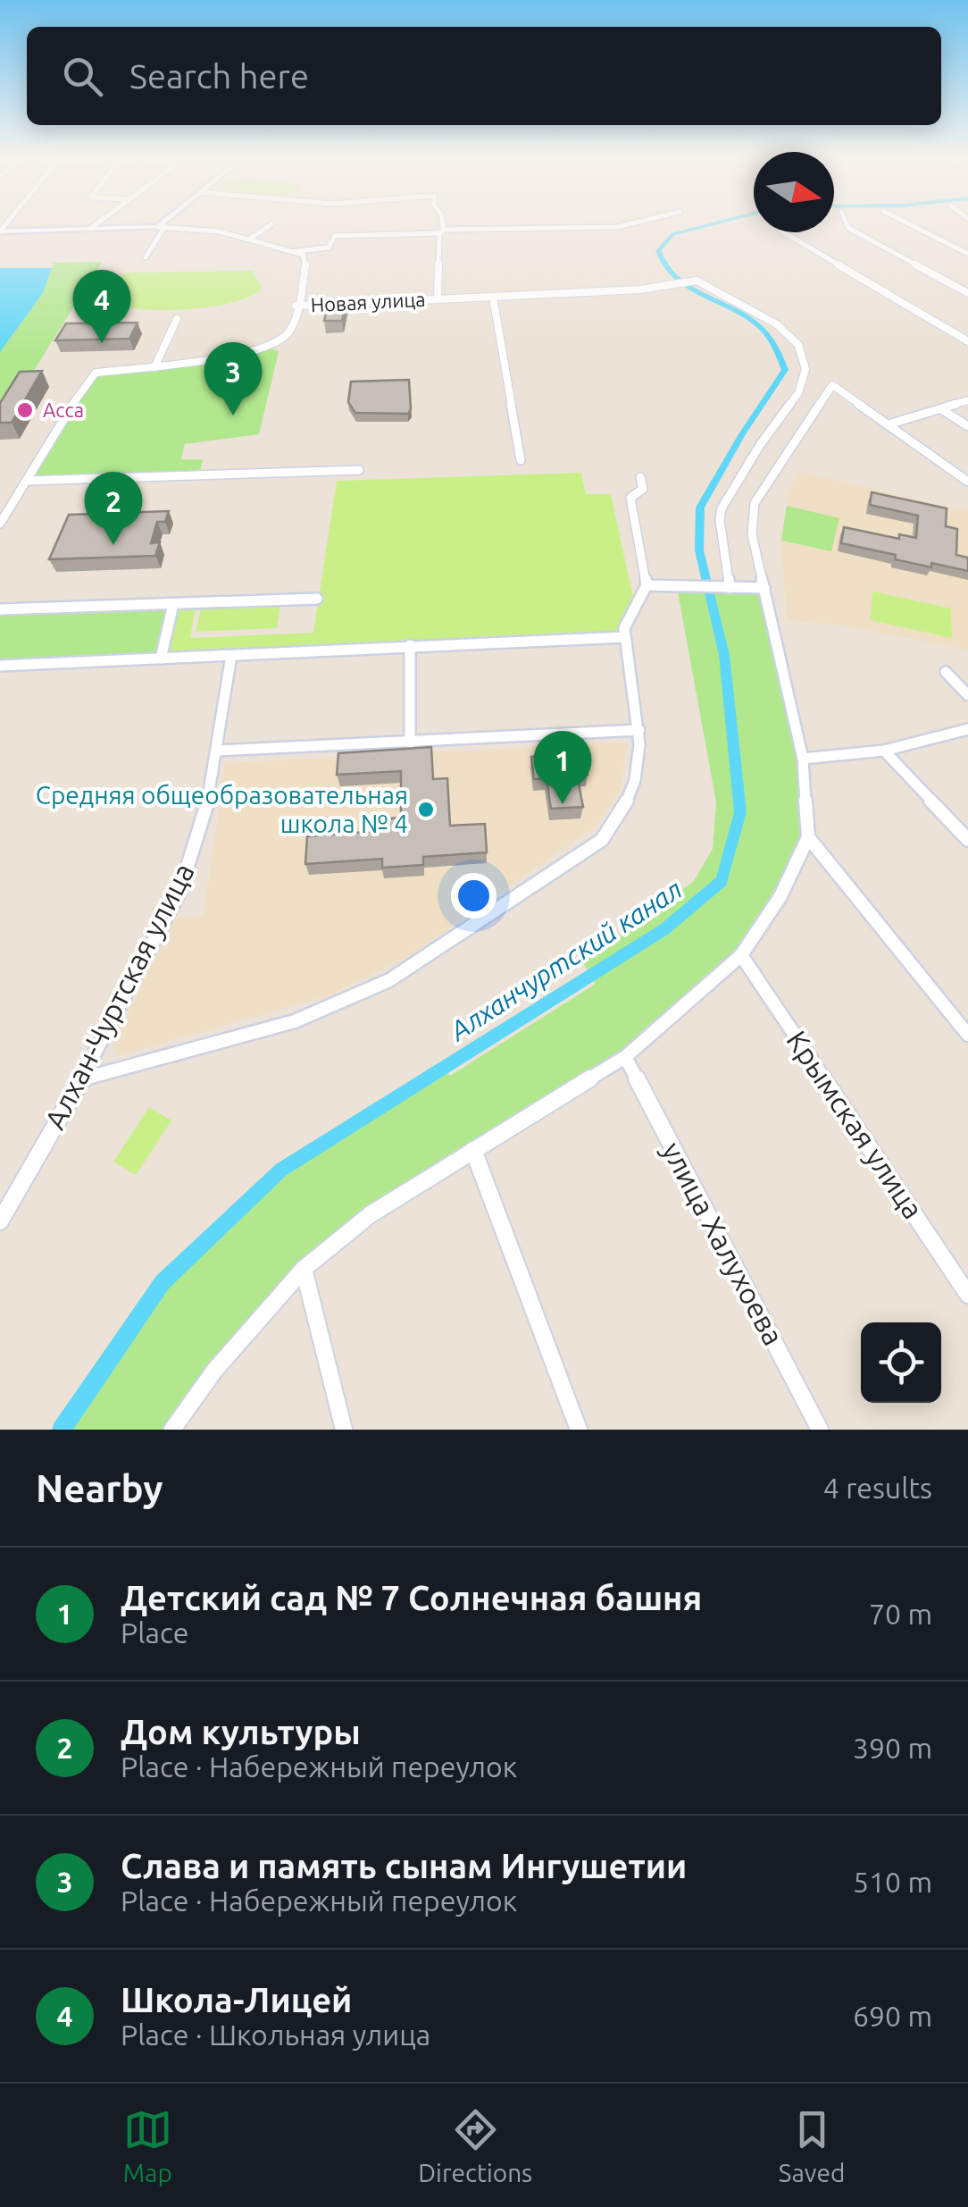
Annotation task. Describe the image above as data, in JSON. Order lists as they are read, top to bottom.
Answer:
{
  "streets": {
    "street": [
      "Новая улица",
      "Алхан-Чуртская улица",
      "Крымская улица",
      "улица Халухоева"
    ]
  },
  "water": ["Алханчуртский канал"],
  "places": ["Асса", "Средняя общеобразовательная школа № 4"],
  "north": "right",
  "page": {
    "search": "Search here",
    "pins": [
      "4",
      "3",
      "2",
      "1"
    ],
    "heading": ["Nearby", "4 results"],
    "list": [
      {
        "mark": "1",
        "name": "Детский сад № 7 Солнечная башня",
        "note": "Place",
        "value": "70 m"
      },
      {
        "mark": "2",
        "name": "Дом культуры",
        "note": "Place · Набережный переулок",
        "value": "390 m"
      },
      {
        "mark": "3",
        "name": "Слава и память сынам Ингушетии",
        "note": "Place · Набережный переулок",
        "value": "510 m"
      },
      {
        "mark": "4",
        "name": "Школа-Лицей",
        "note": "Place · Школьная улица",
        "value": "690 m"
      }
    ],
    "nav": ["Map", "Directions", "Saved"]
  }
}
